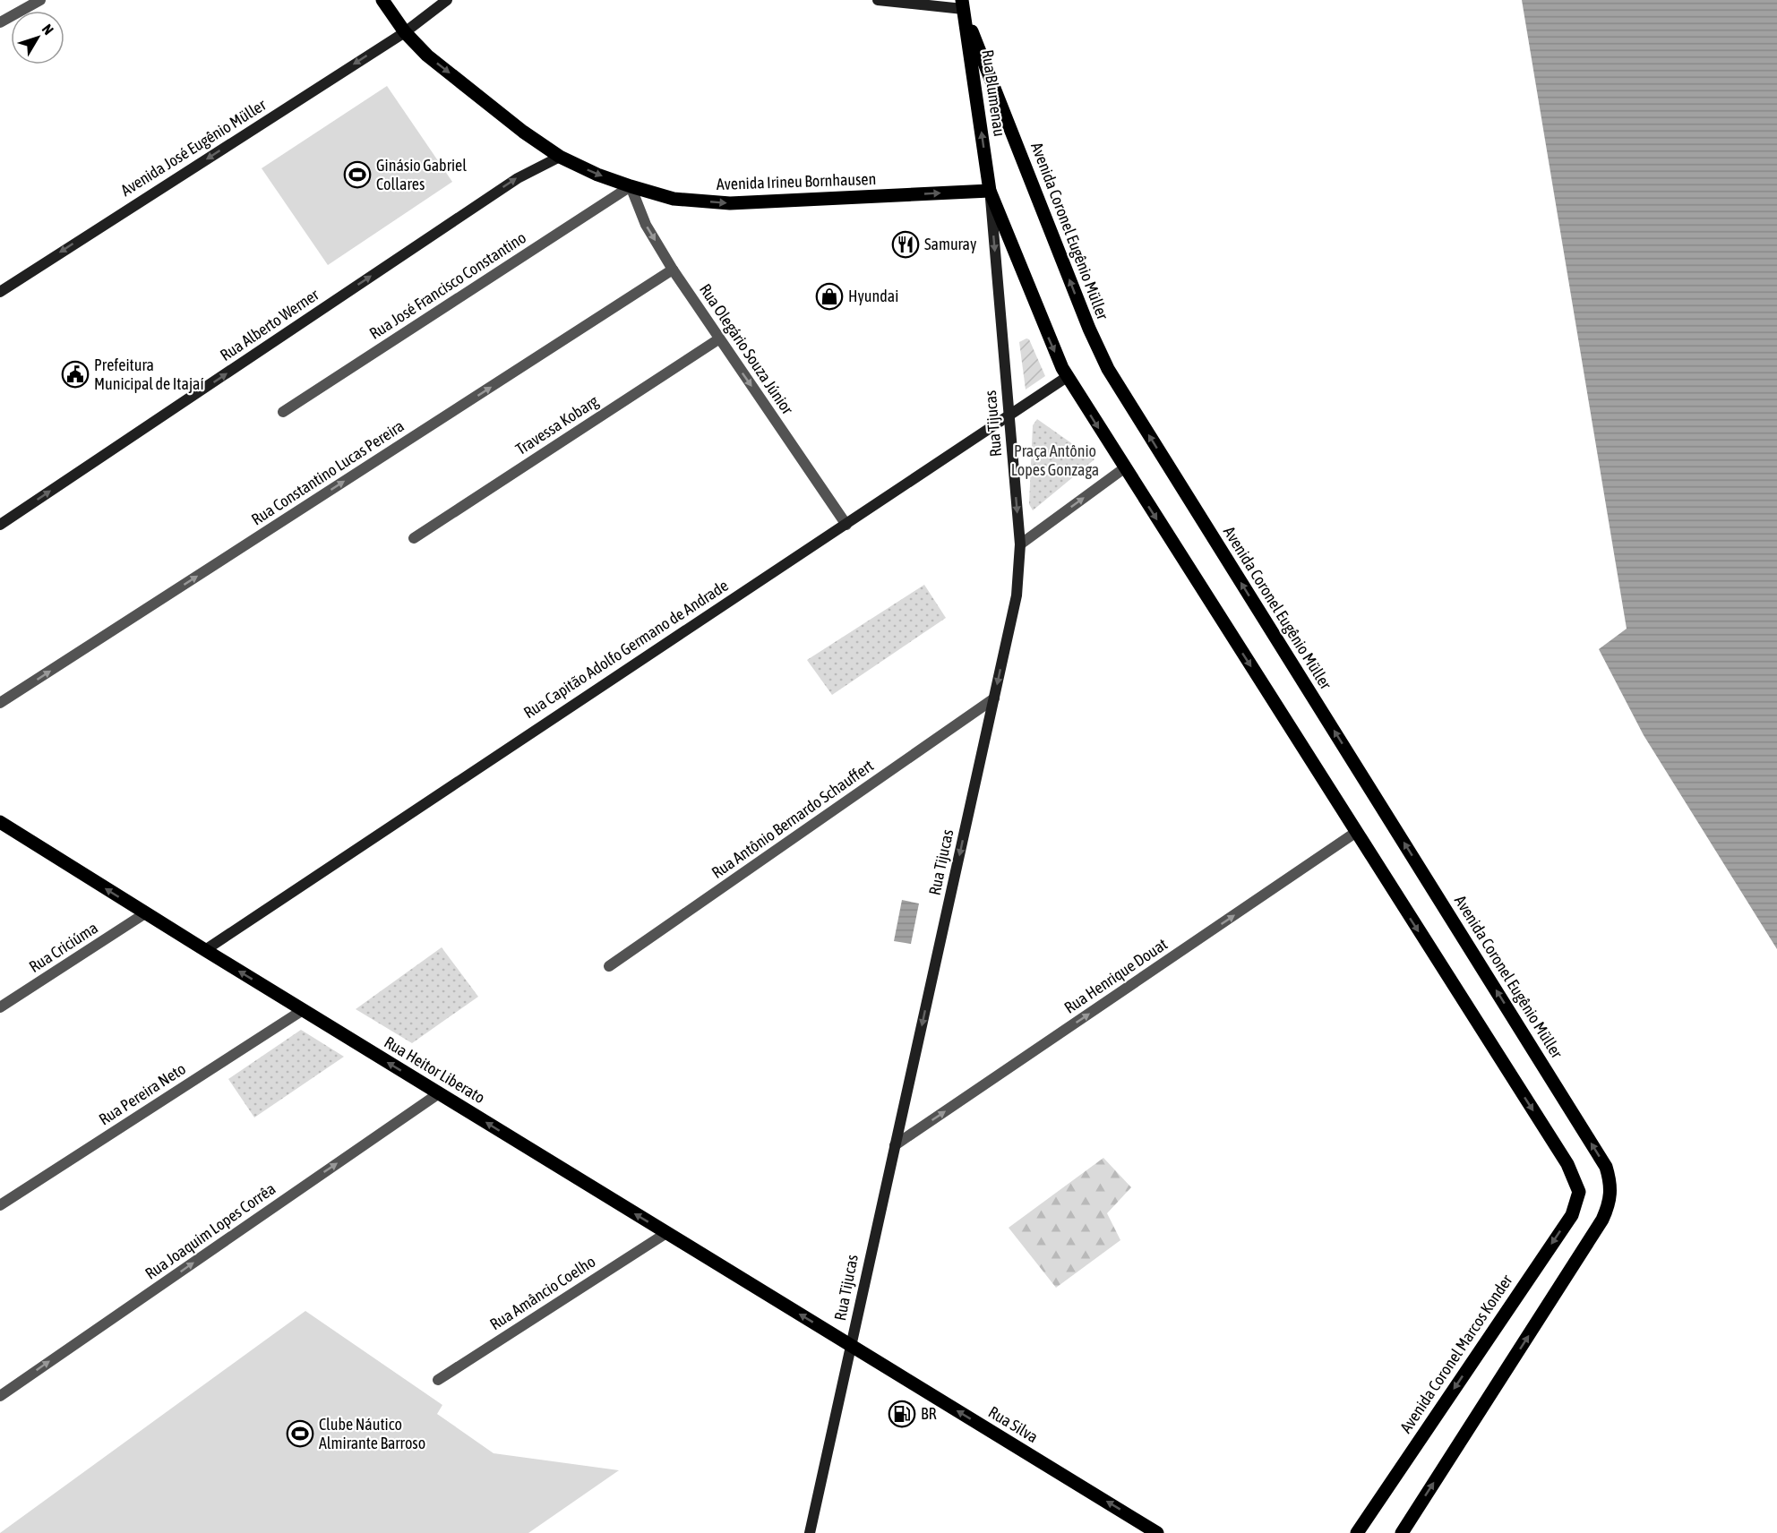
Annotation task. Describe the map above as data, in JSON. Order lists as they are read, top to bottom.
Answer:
{
  "streets": {
    "main road": [
      "Rua Blumenau",
      "Avenida Irineu Bornhausen",
      "Avenida Coronel Eugênio Müller",
      "Rua Heitor Liberato",
      "Avenida Coronel Marcos Konder",
      "Rua Silva"
    ],
    "street": [
      "Avenida José Eugênio Müller",
      "Rua José Francisco Constantino",
      "Rua Alberto Werner",
      "Rua Olegário Souza Júnior",
      "Rua Tijucas",
      "Travessa Kobarg",
      "Rua Constantino Lucas Pereira",
      "Rua Capitão Adolfo Germano de Andrade",
      "Rua Antônio Bernardo Schauffert",
      "Rua Criciúma",
      "Rua Henrique Douat",
      "Rua Pereira Neto",
      "Rua Joaquim Lopes Corrêa",
      "Rua Amâncio Coelho"
    ]
  },
  "crossings": [
    ["Rua Blumenau", "Avenida Irineu Bornhausen"],
    ["Rua Blumenau", "Avenida Coronel Eugênio Müller"],
    ["Rua Blumenau", "Rua Tijucas"],
    ["Avenida José Eugênio Müller", "Avenida Irineu Bornhausen"],
    ["Avenida Irineu Bornhausen", "Rua José Francisco Constantino"],
    ["Avenida Irineu Bornhausen", "Rua Alberto Werner"],
    ["Avenida Irineu Bornhausen", "Rua Olegário Souza Júnior"],
    ["Avenida Irineu Bornhausen", "Rua Tijucas"],
    ["Rua José Francisco Constantino", "Rua Olegário Souza Júnior"],
    ["Rua Olegário Souza Júnior", "Travessa Kobarg"],
    ["Rua Olegário Souza Júnior", "Rua Constantino Lucas Pereira"],
    ["Rua Olegário Souza Júnior", "Rua Capitão Adolfo Germano de Andrade"],
    ["Rua Tijucas", "Rua Capitão Adolfo Germano de Andrade"],
    ["Rua Tijucas", "Rua Antônio Bernardo Schauffert"],
    ["Rua Tijucas", "Rua Henrique Douat"],
    ["Rua Tijucas", "Rua Heitor Liberato"],
    ["Rua Tijucas", "Rua Silva"],
    ["Rua Capitão Adolfo Germano de Andrade", "Rua Heitor Liberato"],
    ["Rua Criciúma", "Rua Heitor Liberato"],
    ["Rua Henrique Douat", "Avenida Coronel Marcos Konder"],
    ["Rua Heitor Liberato", "Rua Pereira Neto"],
    ["Rua Heitor Liberato", "Rua Joaquim Lopes Corrêa"],
    ["Rua Heitor Liberato", "Rua Amâncio Coelho"],
    ["Rua Heitor Liberato", "Rua Silva"]
  ],
  "one_way": [
    "Rua Blumenau",
    "Avenida José Eugênio Müller",
    "Avenida Irineu Bornhausen",
    "Rua Alberto Werner",
    "Rua Olegário Souza Júnior",
    "Rua Tijucas",
    "Rua Constantino Lucas Pereira",
    "Rua Henrique Douat",
    "Rua Heitor Liberato",
    "Rua Joaquim Lopes Corrêa",
    "Avenida Coronel Marcos Konder",
    "Rua Silva"
  ],
  "parks": ["Praça Antônio Lopes Gonzaga"],
  "places": {
    "sports": ["Ginásio Gabriel Collares", "Clube Náutico Almirante Barroso"],
    "restaurant": ["Samuray"],
    "shop": ["Hyundai"],
    "public building": ["Prefeitura Municipal de Itajaí"],
    "fuel station": ["BR"]
  },
  "north": "top right"
}
